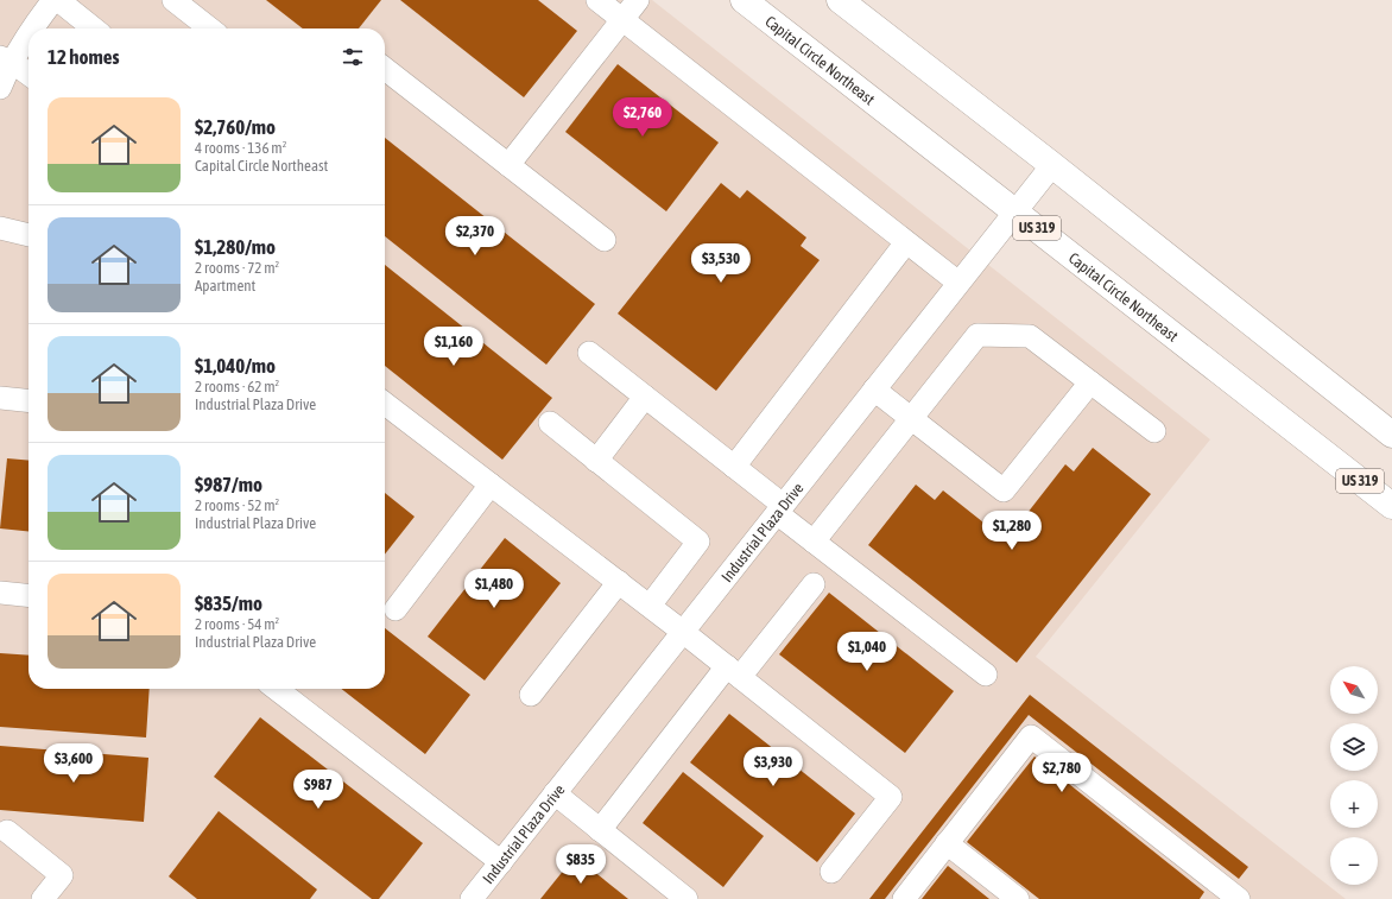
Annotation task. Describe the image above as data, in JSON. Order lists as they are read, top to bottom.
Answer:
{
  "streets": {
    "main road": ["Capital Circle Northeast", "US 319"],
    "street": ["Industrial Plaza Drive"]
  },
  "crossings": [
    ["Capital Circle Northeast", "Industrial Plaza Drive"]
  ],
  "north": "top left",
  "page": {
    "heading": "12 homes",
    "list": [
      {
        "name": "$2,760/mo",
        "note": "4 rooms · 136 m² · Capital Circle Northeast"
      },
      {
        "name": "$1,280/mo",
        "note": "2 rooms · 72 m² · Apartment"
      },
      {
        "name": "$1,040/mo",
        "note": "2 rooms · 62 m² · Industrial Plaza Drive"
      },
      {
        "name": "$987/mo",
        "note": "2 rooms · 52 m² · Industrial Plaza Drive"
      },
      {
        "name": "$835/mo",
        "note": "2 rooms · 54 m² · Industrial Plaza Drive"
      }
    ],
    "price": [
      "$2,760",
      "$2,370",
      "$3,530",
      "$1,160",
      "$1,280",
      "$1,480",
      "$1,040",
      "$3,600",
      "$3,930",
      "$2,780",
      "$987",
      "$835"
    ],
    "map_buttons": ["+", "−"]
  }
}
